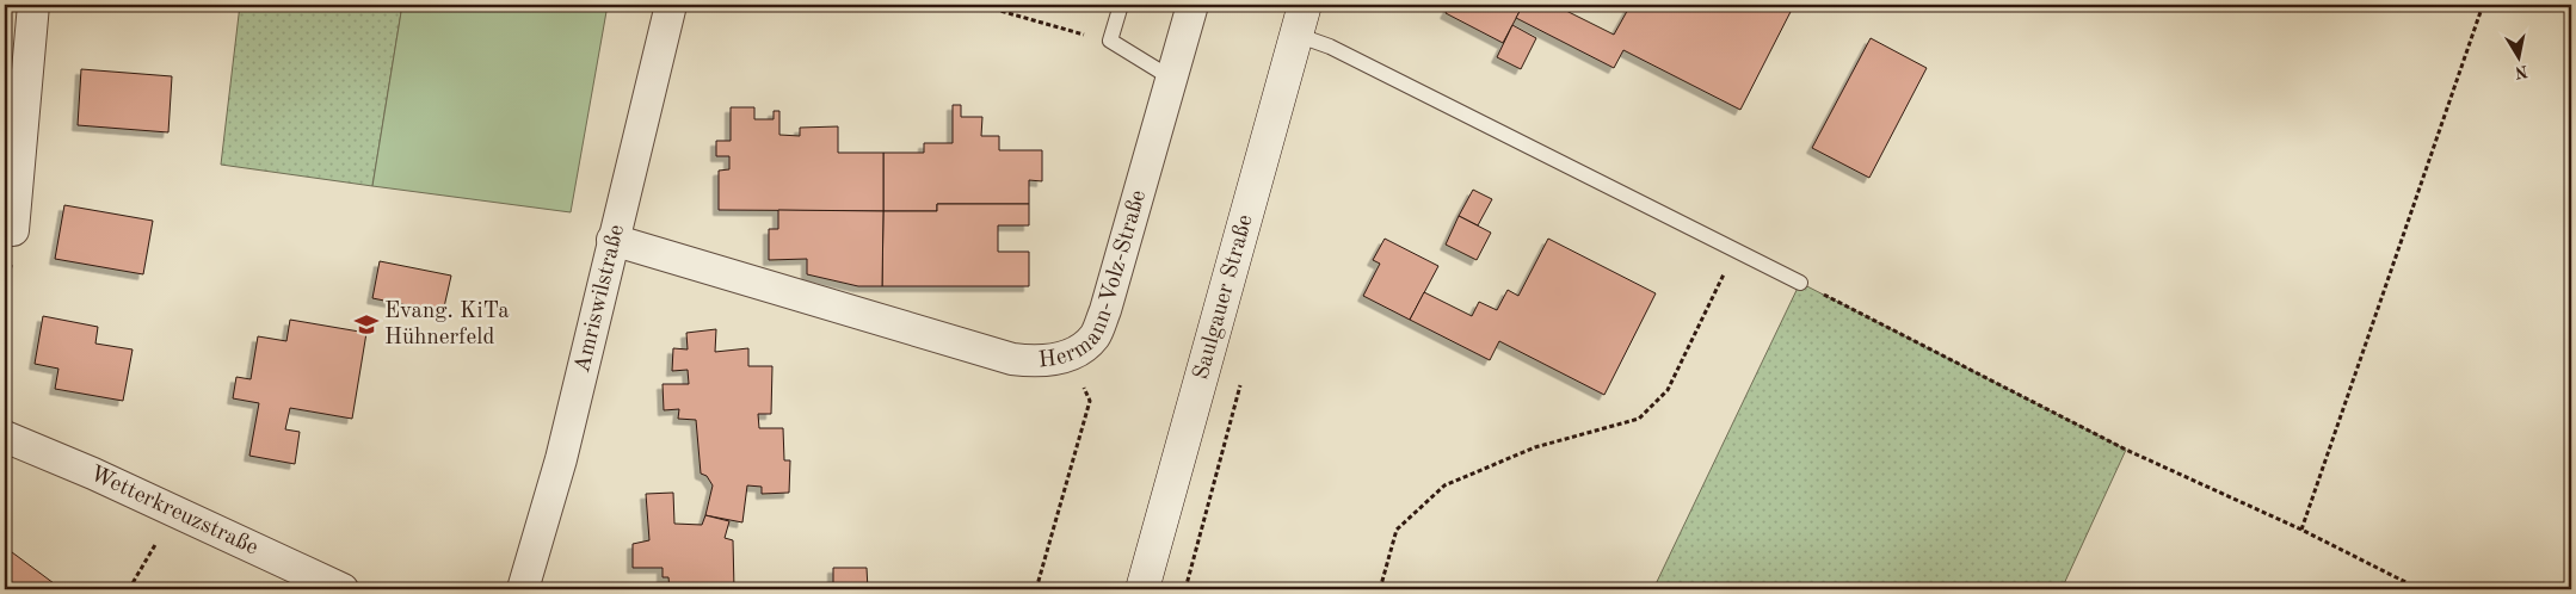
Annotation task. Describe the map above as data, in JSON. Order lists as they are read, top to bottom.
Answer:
{
  "streets": {
    "main road": ["Saulgauer Straße"],
    "street": ["Hermann-Volz-Straße", "Amriswilstraße", "Wetterkreuzstraße"]
  },
  "crossings": [
    ["Hermann-Volz-Straße", "Amriswilstraße"]
  ],
  "places": {
    "school or university": ["Evang. KiTa Hühnerfeld"]
  },
  "north": "bottom"
}
